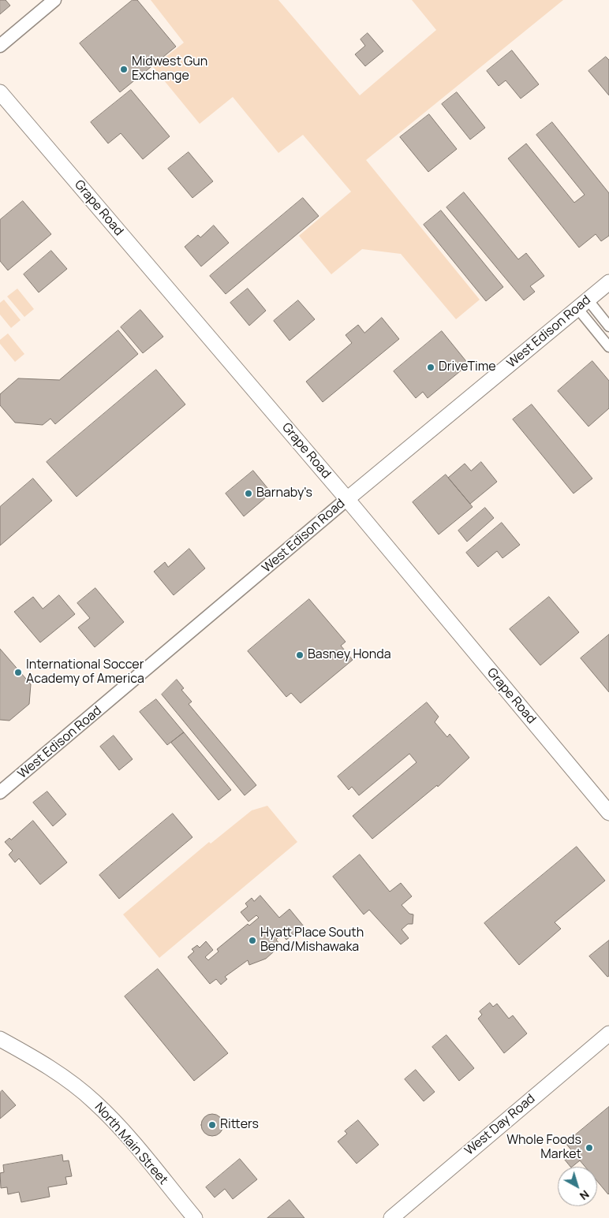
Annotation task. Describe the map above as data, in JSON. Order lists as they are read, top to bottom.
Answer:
{
  "streets": {
    "main road": [
      "Grape Road",
      "West Edison Road",
      "West Day Road",
      "North Main Street"
    ]
  },
  "crossings": [
    ["Grape Road", "West Edison Road"]
  ],
  "places": [
    "Midwest Gun Exchange",
    "DriveTime",
    "Barnaby's",
    "Basney Honda",
    "International Soccer Academy of America",
    "Hyatt Place South Bend/Mishawaka",
    "Ritters",
    "Whole Foods Market"
  ],
  "north": "bottom right"
}
